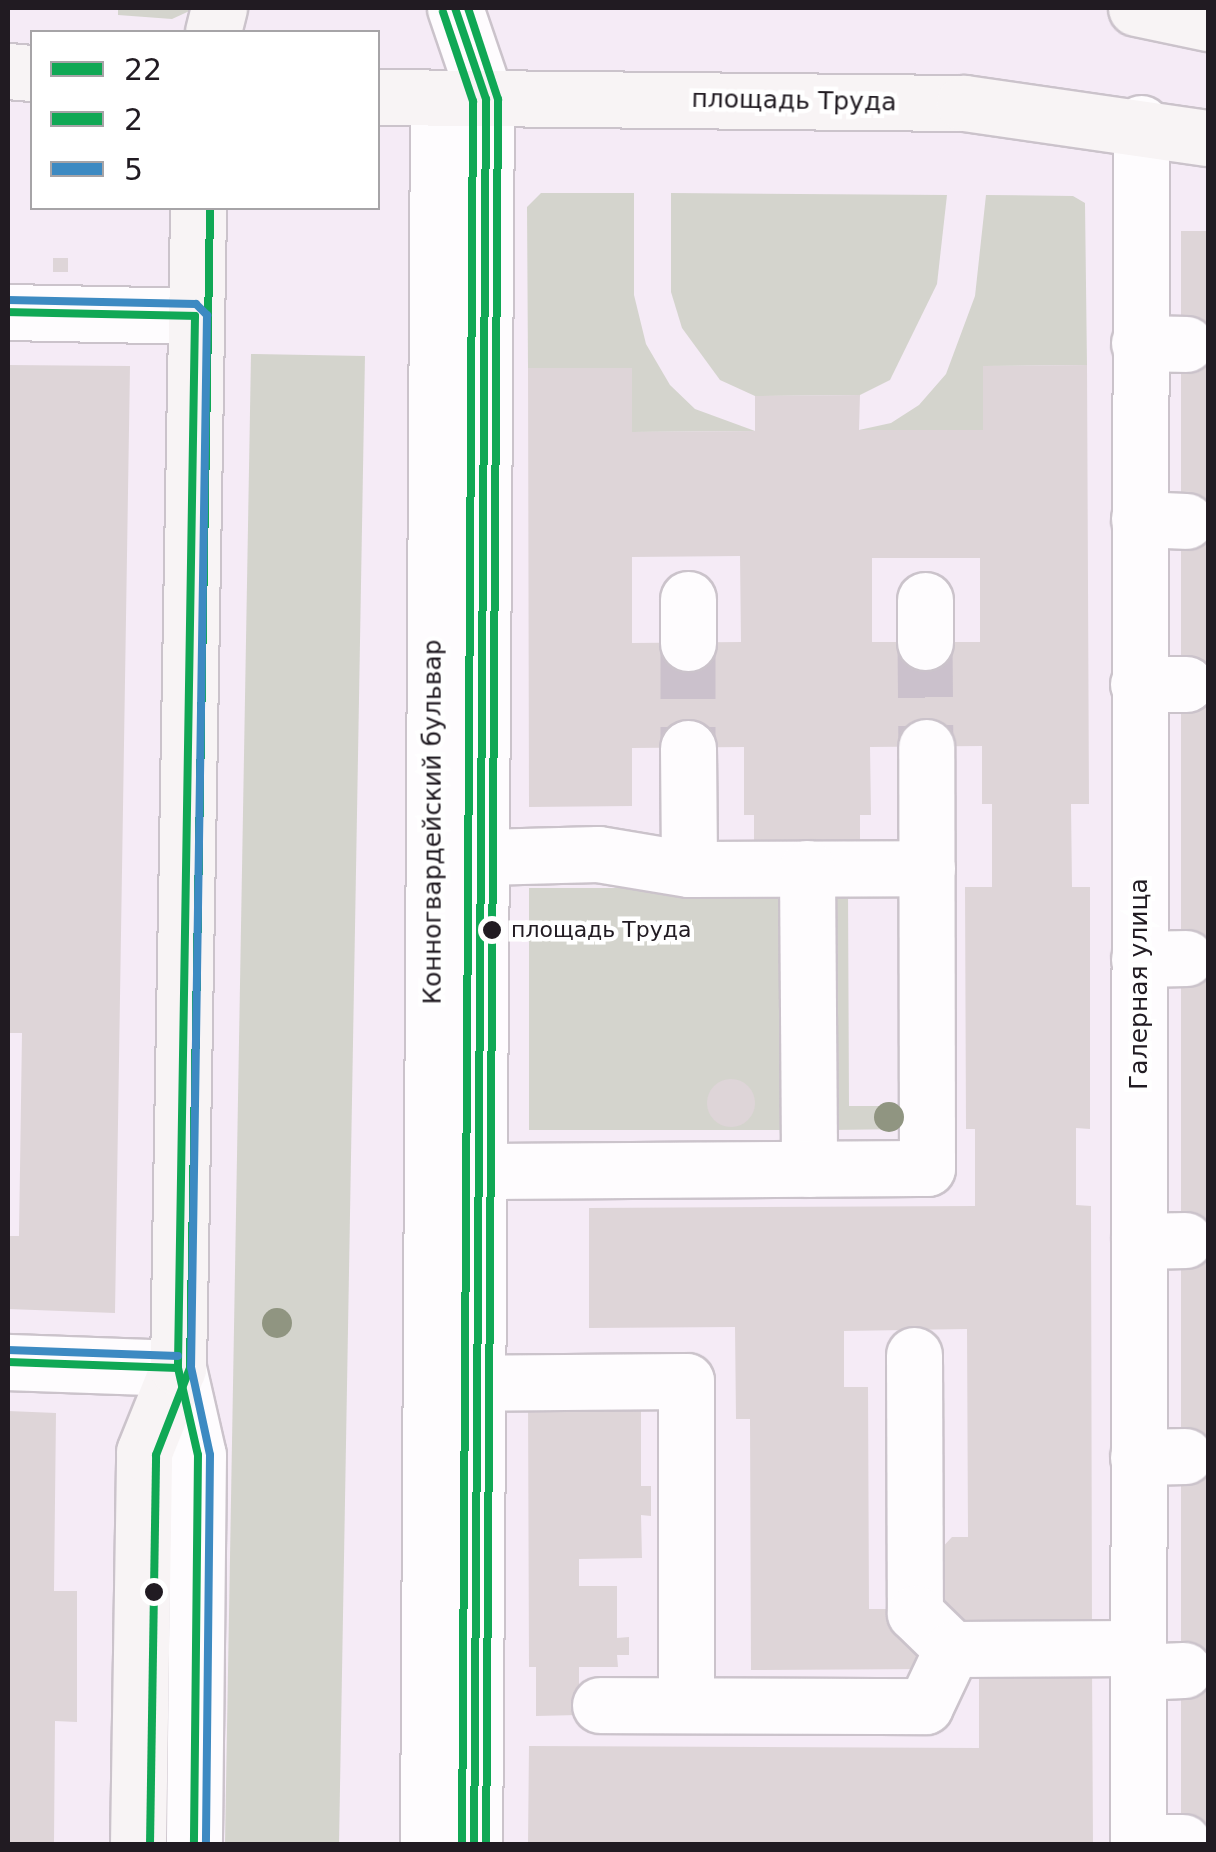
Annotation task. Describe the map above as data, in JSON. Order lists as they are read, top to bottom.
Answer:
{
  "streets": {
    "main road": ["площадь Труда"],
    "street": ["Конногвардейский бульвар", "Галерная улица"]
  },
  "crossings": [
    ["площадь Труда", "Конногвардейский бульвар"],
    ["площадь Труда", "Галерная улица"]
  ],
  "places": ["площадь Труда"],
  "lines": ["transit line 22", "transit line 2", "transit line 5"],
  "legend": ["22", "2", "5"]
}
